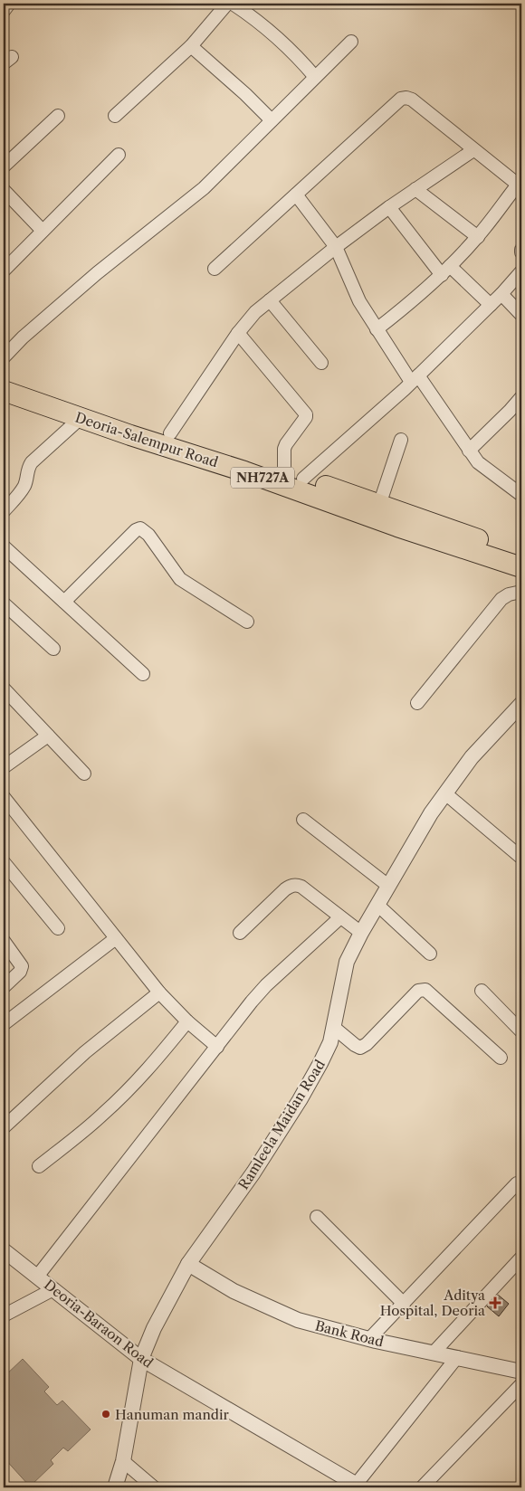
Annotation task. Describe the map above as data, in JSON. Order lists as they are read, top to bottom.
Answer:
{
  "streets": {
    "highway": ["Deoria-Salempur Road", "NH727A"],
    "street": ["Ramleela Maidan Road", "Deoria-Baraon Road", "Bank Road"]
  },
  "crossings": [
    ["Ramleela Maidan Road", "Deoria-Baraon Road"],
    ["Ramleela Maidan Road", "Bank Road"]
  ],
  "places": {
    "health": ["Aditya Hospital, Deoria"],
    "other": ["Hanuman mandir"]
  }
}
